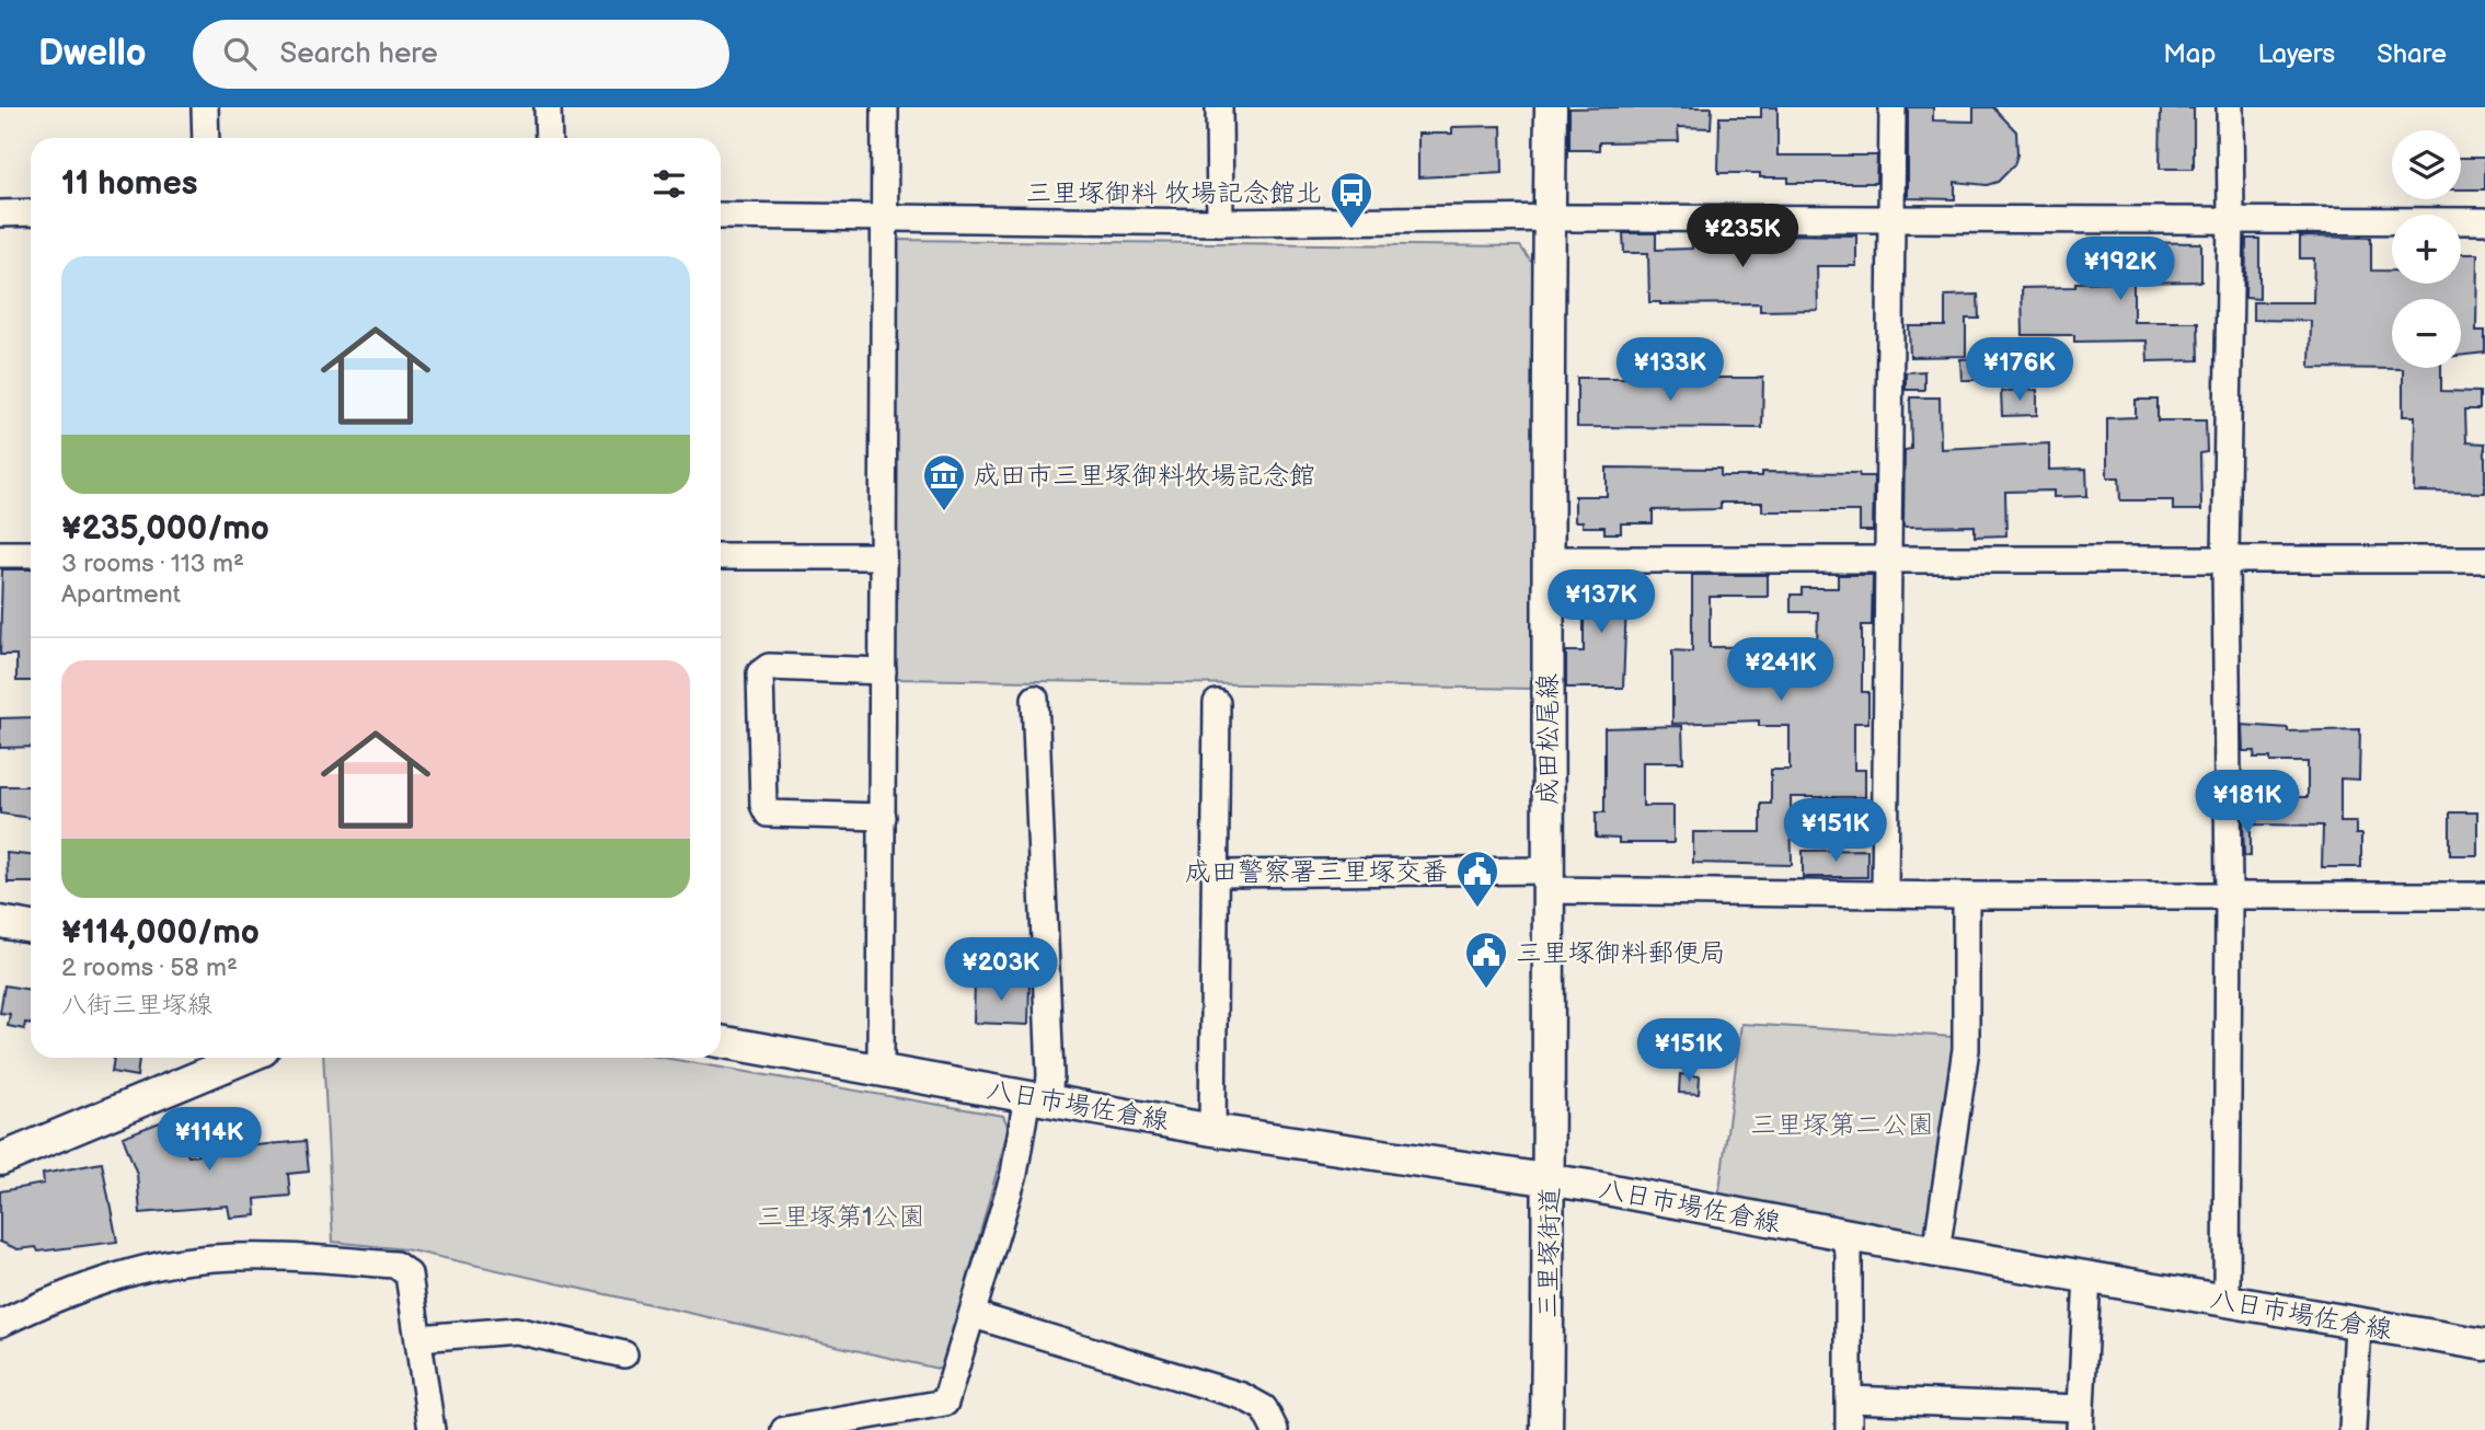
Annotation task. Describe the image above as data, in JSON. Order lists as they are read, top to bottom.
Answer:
{
  "streets": {
    "main road": ["成田松尾線", "八日市場佐倉線", "三里塚街道"]
  },
  "crossings": [
    ["成田松尾線", "三里塚街道"],
    ["八日市場佐倉線", "三里塚街道"]
  ],
  "parks": ["三里塚第二公園", "三里塚第1公園"],
  "places": {
    "bus stop": ["三里塚御料 牧場記念館北"],
    "museum": ["成田市三里塚御料牧場記念館"],
    "public building": ["成田警察署三里塚交番", "三里塚御料郵便局"]
  },
  "page": {
    "header": "Dwello",
    "search": "Search here",
    "nav": ["Map", "Layers", "Share"],
    "map_buttons": ["+", "−"],
    "heading": "11 homes",
    "price": [
      "¥235K",
      "¥192K",
      "¥133K",
      "¥176K",
      "¥137K",
      "¥241K",
      "¥181K",
      "¥151K",
      "¥203K",
      "¥151K",
      "¥114K"
    ],
    "list": [
      {
        "name": "¥235,000/mo",
        "note": "3 rooms · 113 m² · Apartment"
      },
      {
        "name": "¥114,000/mo",
        "note": "2 rooms · 58 m² · 八街三里塚線"
      }
    ]
  }
}
